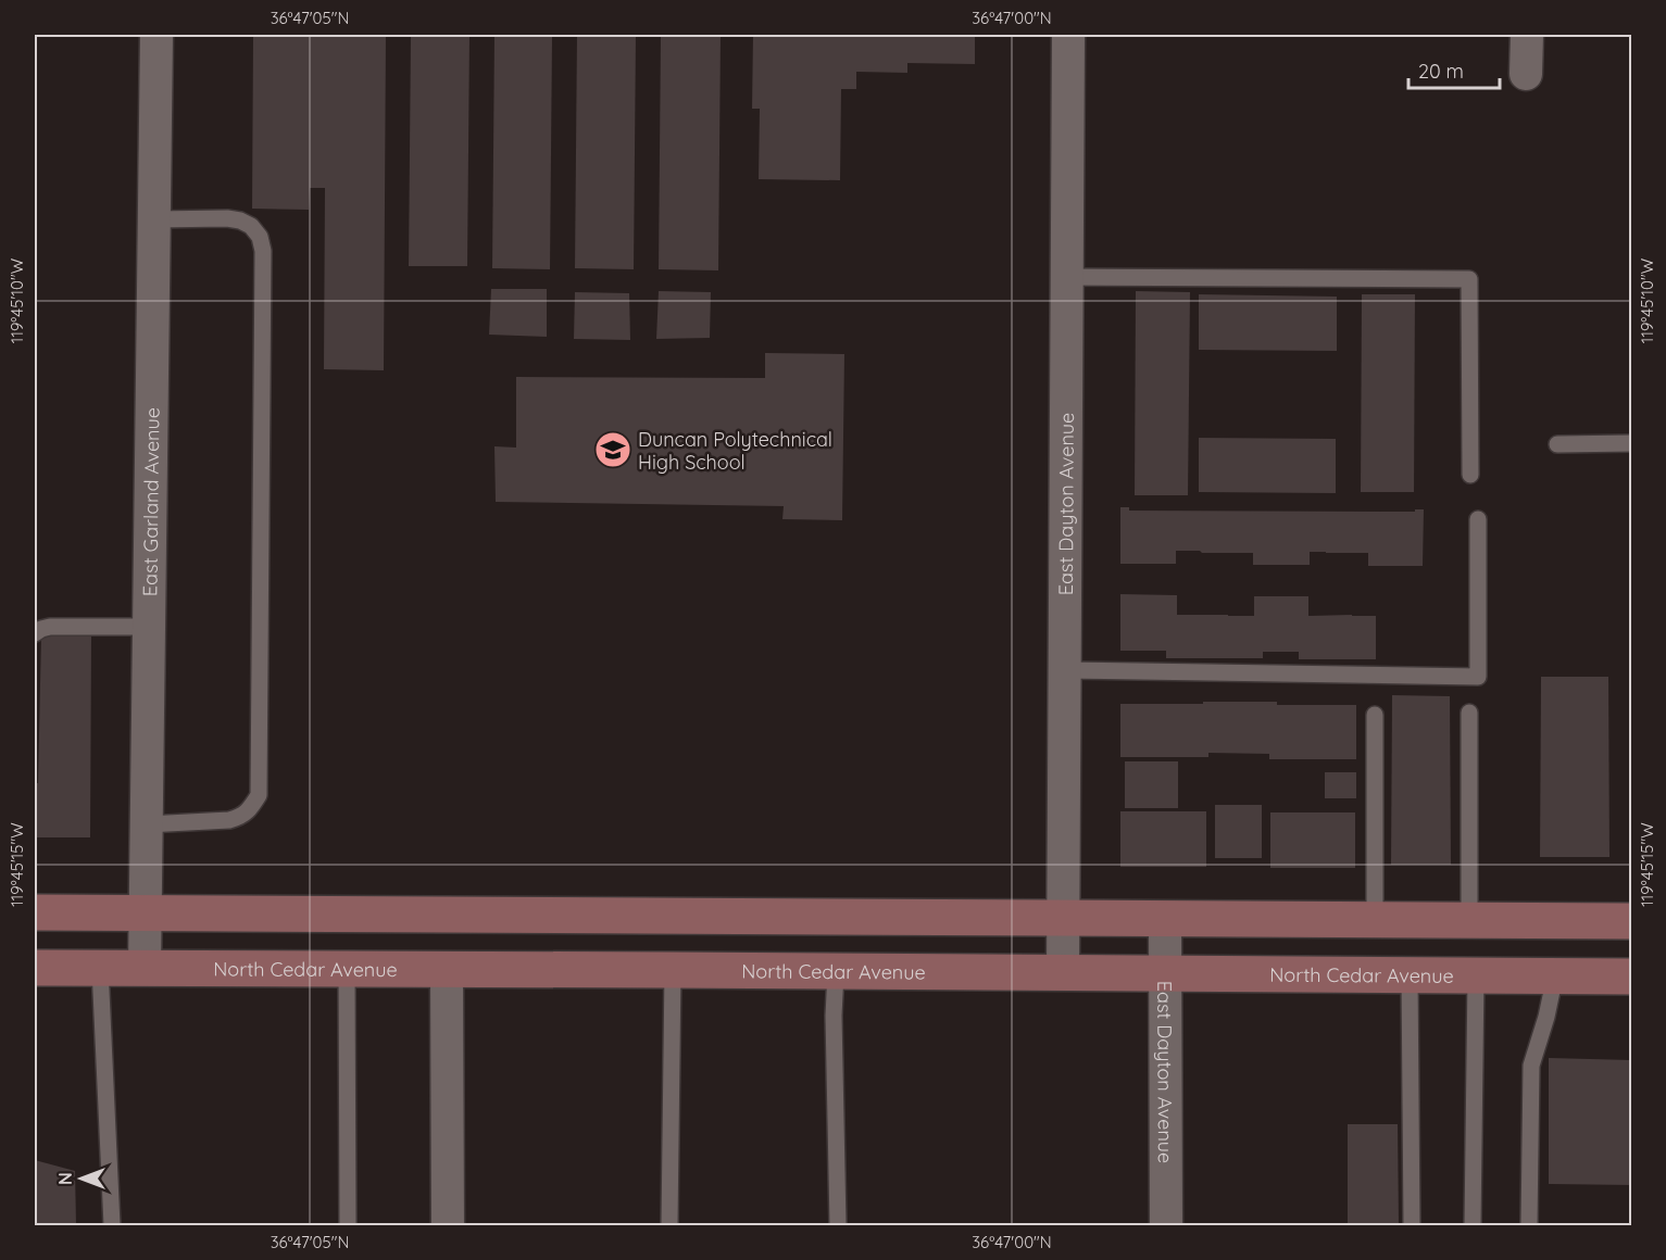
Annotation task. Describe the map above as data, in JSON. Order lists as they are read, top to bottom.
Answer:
{
  "streets": {
    "main road": ["North Cedar Avenue"],
    "street": ["East Garland Avenue", "East Dayton Avenue"]
  },
  "crossings": [
    ["East Garland Avenue", "North Cedar Avenue"],
    ["East Dayton Avenue", "North Cedar Avenue"]
  ],
  "places": {
    "school or university": ["Duncan Polytechnical High School"]
  },
  "scale_bar": "20 m",
  "north": "left",
  "coordinates": [
    "36°47'05\"N",
    "36°47'00\"N",
    "119°45'10\"W",
    "119°45'15\"W"
  ]
}
